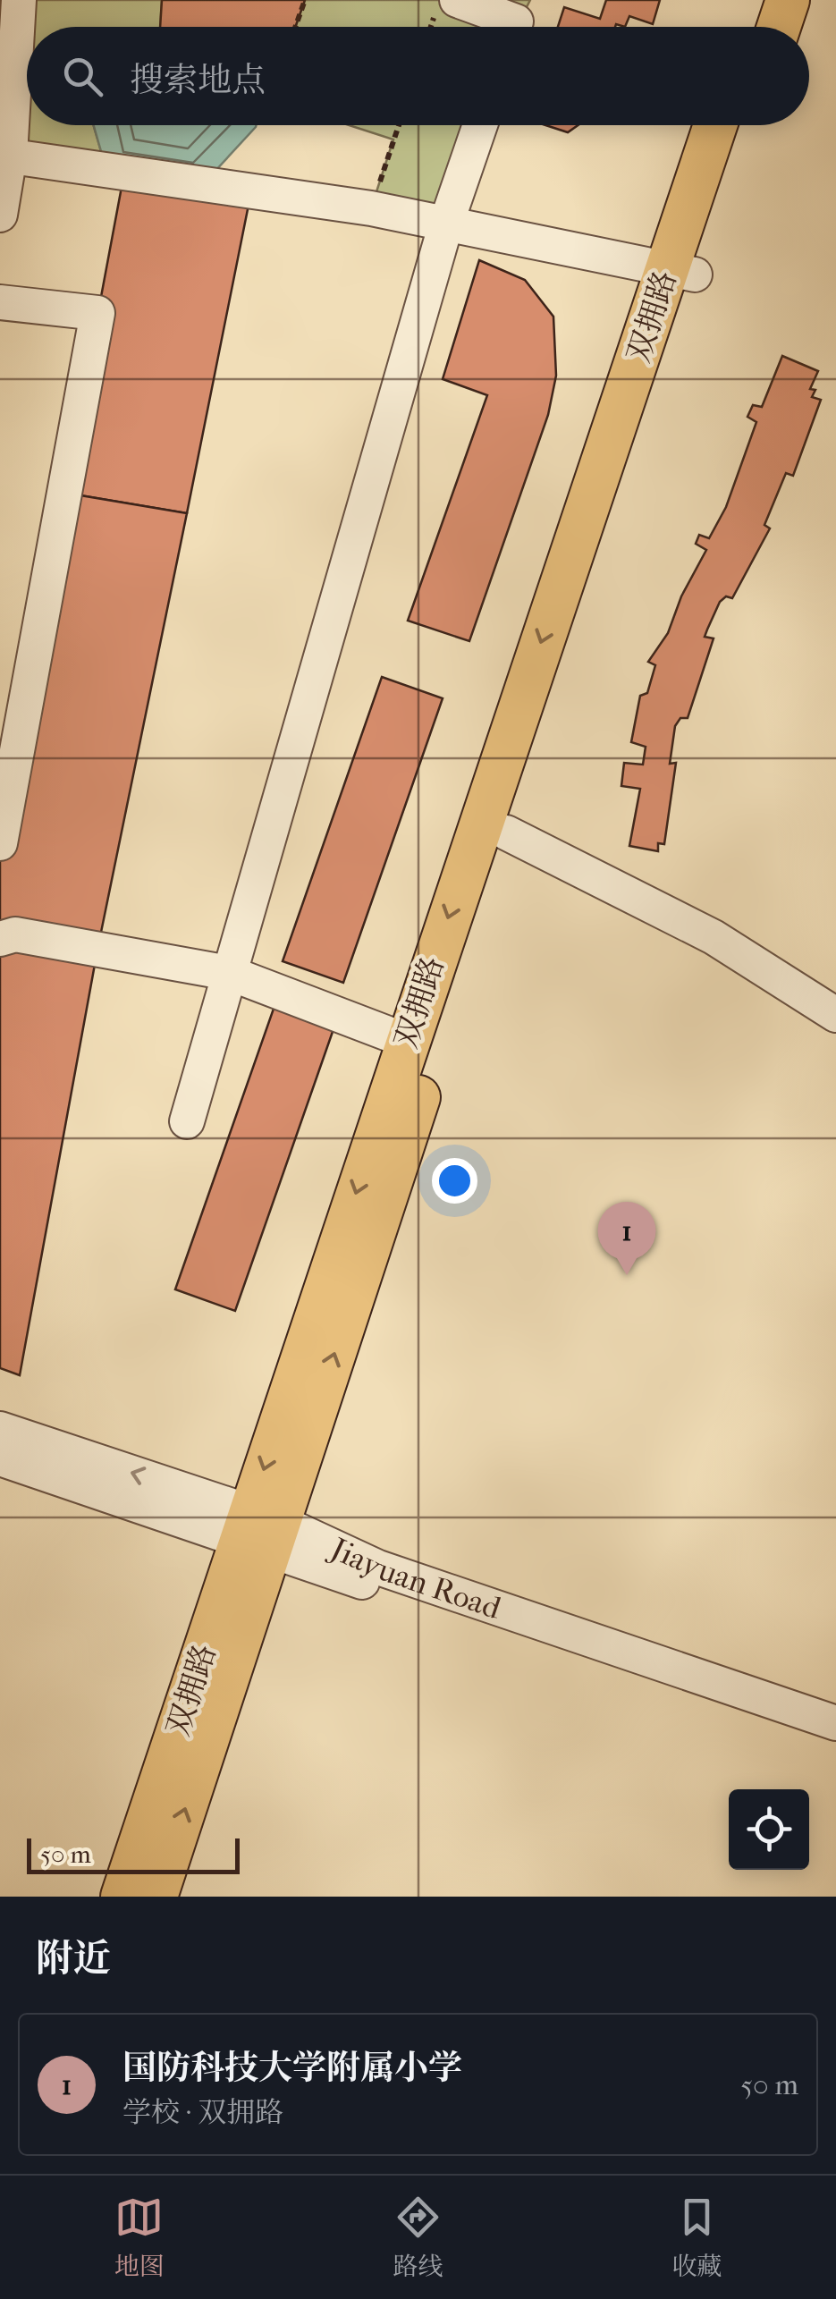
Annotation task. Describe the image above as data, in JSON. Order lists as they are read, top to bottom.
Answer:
{
  "streets": {
    "main road": ["双拥路"],
    "street": ["Jiayuan Road"]
  },
  "crossings": [
    ["双拥路", "Jiayuan Road"]
  ],
  "scale_bar": "50 m",
  "page": {
    "search": "搜索地点",
    "pins": "1",
    "scale": "50 m",
    "heading": "附近",
    "list": [
      {
        "mark": "1",
        "name": "国防科技大学附属小学",
        "note": "学校 · 双拥路",
        "value": "50 m"
      }
    ],
    "nav": ["地图", "路线", "收藏"]
  }
}
